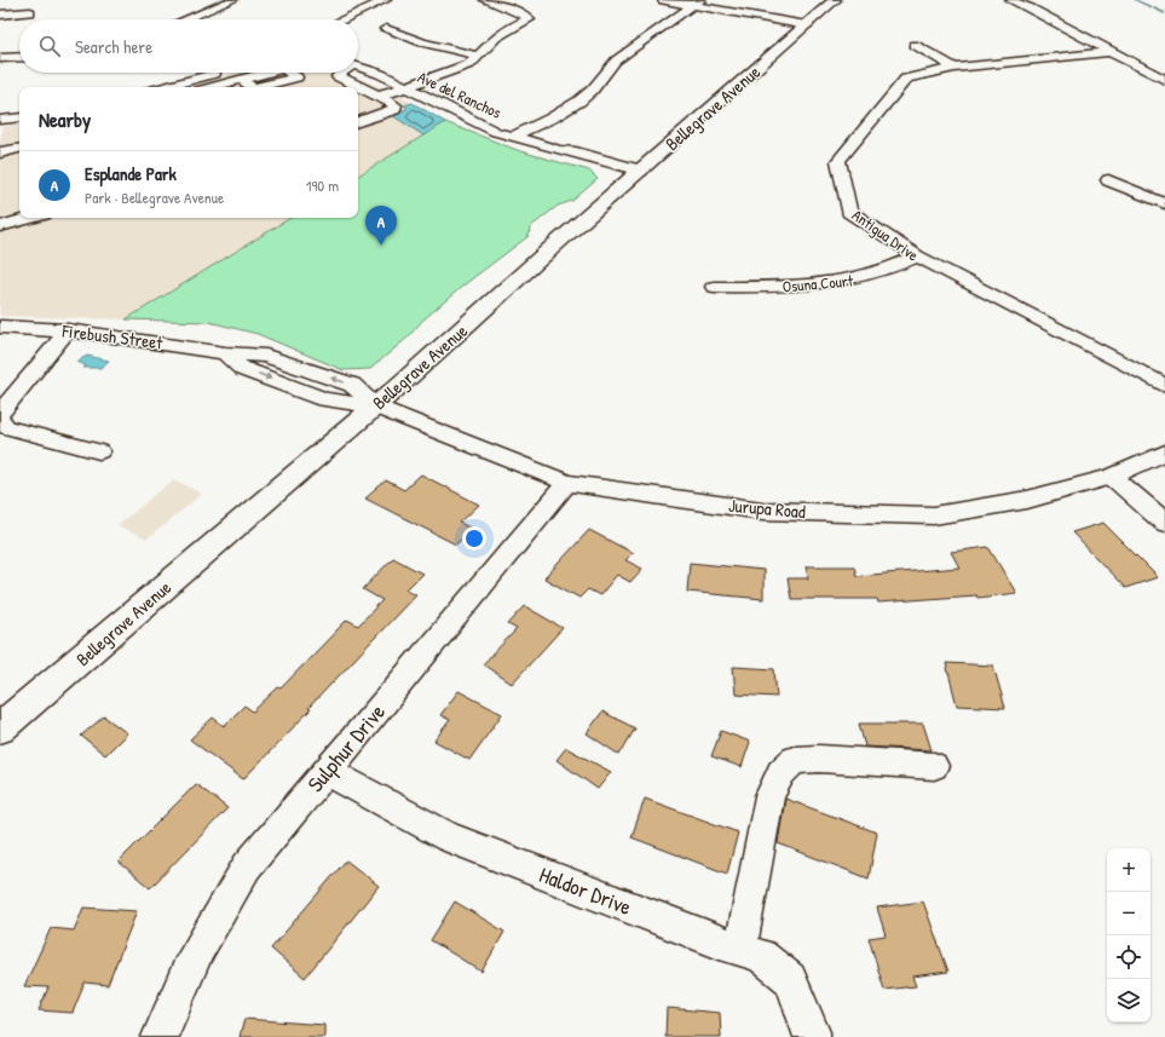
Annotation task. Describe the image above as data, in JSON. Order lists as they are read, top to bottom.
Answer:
{
  "streets": {
    "main road": ["Bellegrave Avenue"],
    "street": [
      "Ave del Ranchos",
      "Antigua Drive",
      "Osuna Court",
      "Firebush Street",
      "Jurupa Road",
      "Sulphur Drive",
      "Haldor Drive"
    ]
  },
  "crossings": [
    ["Ave del Ranchos", "Bellegrave Avenue"],
    ["Bellegrave Avenue", "Firebush Street"],
    ["Bellegrave Avenue", "Jurupa Road"],
    ["Antigua Drive", "Osuna Court"],
    ["Firebush Street", "Jurupa Road"],
    ["Jurupa Road", "Sulphur Drive"],
    ["Sulphur Drive", "Haldor Drive"]
  ],
  "page": {
    "search": "Search here",
    "heading": "Nearby",
    "list": [
      {
        "mark": "A",
        "name": "Esplande Park",
        "note": "Park · Bellegrave Avenue",
        "value": "190 m"
      }
    ],
    "pins": "A",
    "map_buttons": ["+", "−"]
  }
}
